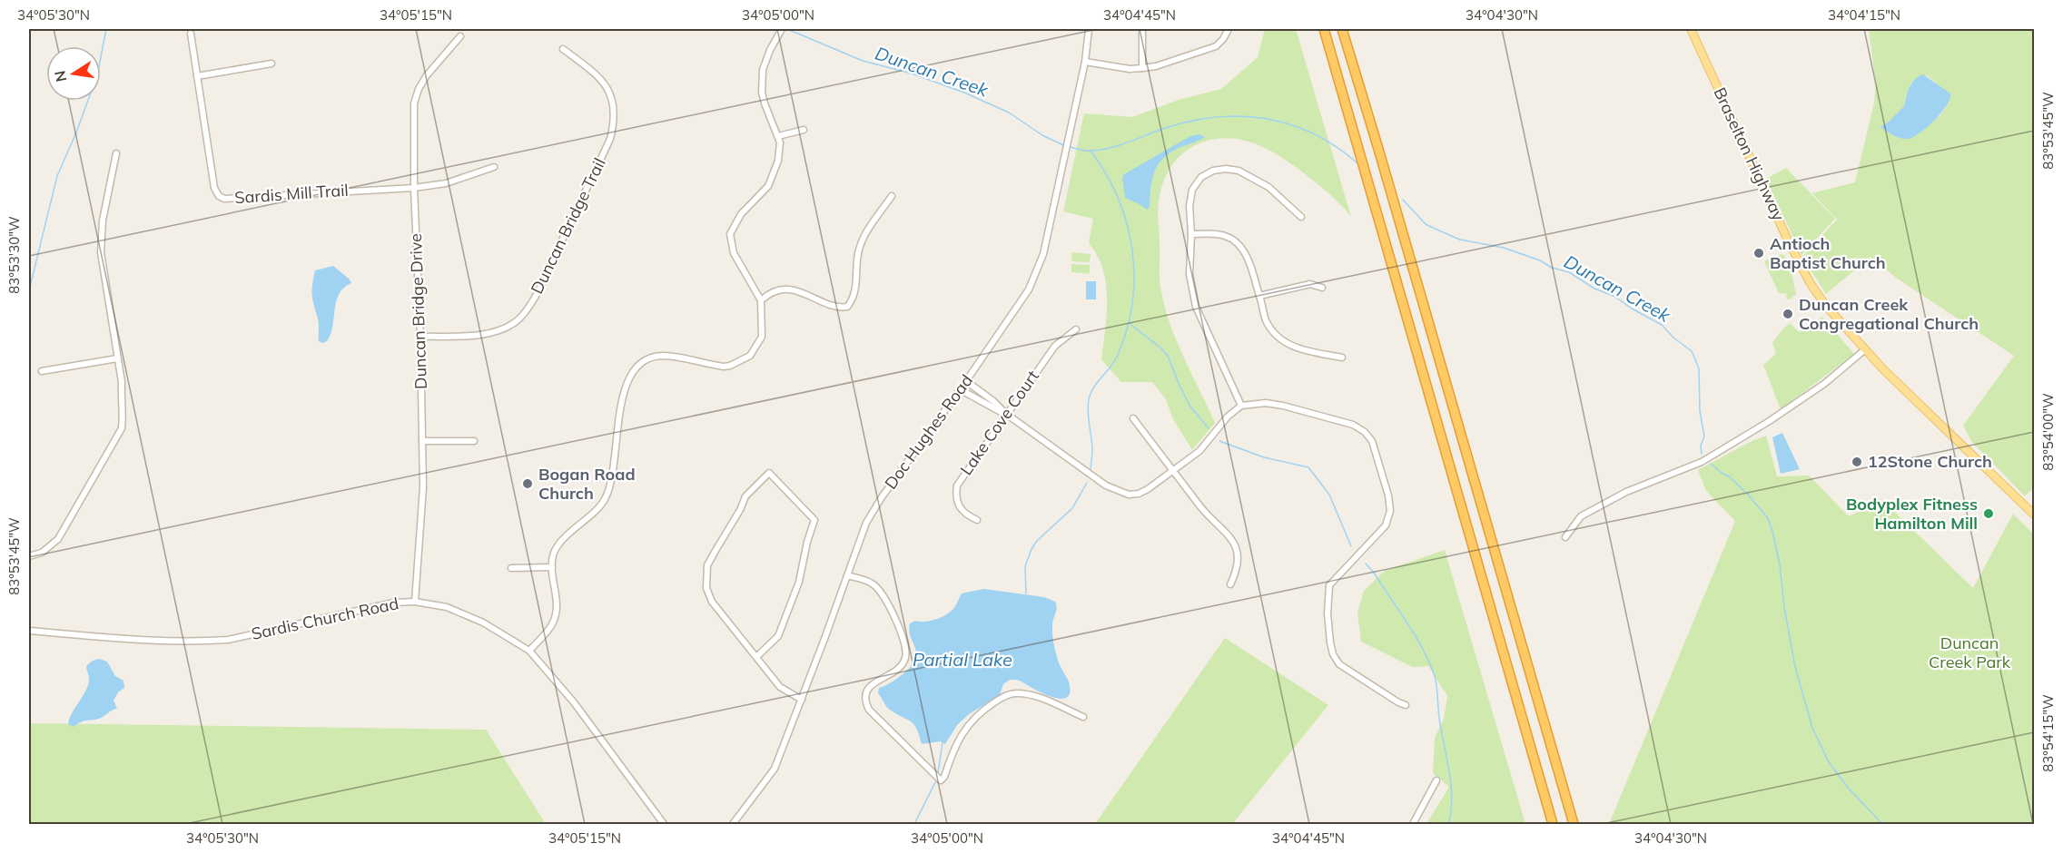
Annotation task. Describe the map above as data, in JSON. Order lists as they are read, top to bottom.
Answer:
{
  "streets": {
    "main road": ["Braselton Highway"],
    "street": [
      "Sardis Mill Trail",
      "Duncan Bridge Trail",
      "Duncan Bridge Drive",
      "Lake Cove Court",
      "Doc Hughes Road",
      "Sardis Church Road"
    ]
  },
  "crossings": [
    ["Sardis Mill Trail", "Duncan Bridge Drive"],
    ["Duncan Bridge Trail", "Duncan Bridge Drive"],
    ["Duncan Bridge Drive", "Sardis Church Road"]
  ],
  "water": ["Duncan Creek", "Partial Lake"],
  "parks": ["Duncan Creek Park"],
  "places": [
    "Antioch Baptist Church",
    "Duncan Creek Congregational Church",
    "12Stone Church",
    "Bogan Road Church",
    "Bodyplex Fitness Hamilton Mill"
  ],
  "north": "left",
  "coordinates": [
    "34°05'30\"N",
    "34°05'15\"N",
    "34°05'00\"N",
    "34°04'45\"N",
    "34°04'30\"N",
    "34°04'15\"N",
    "83°53'45\"W",
    "83°53'30\"W",
    "83°54'00\"W",
    "83°54'15\"W"
  ]
}
